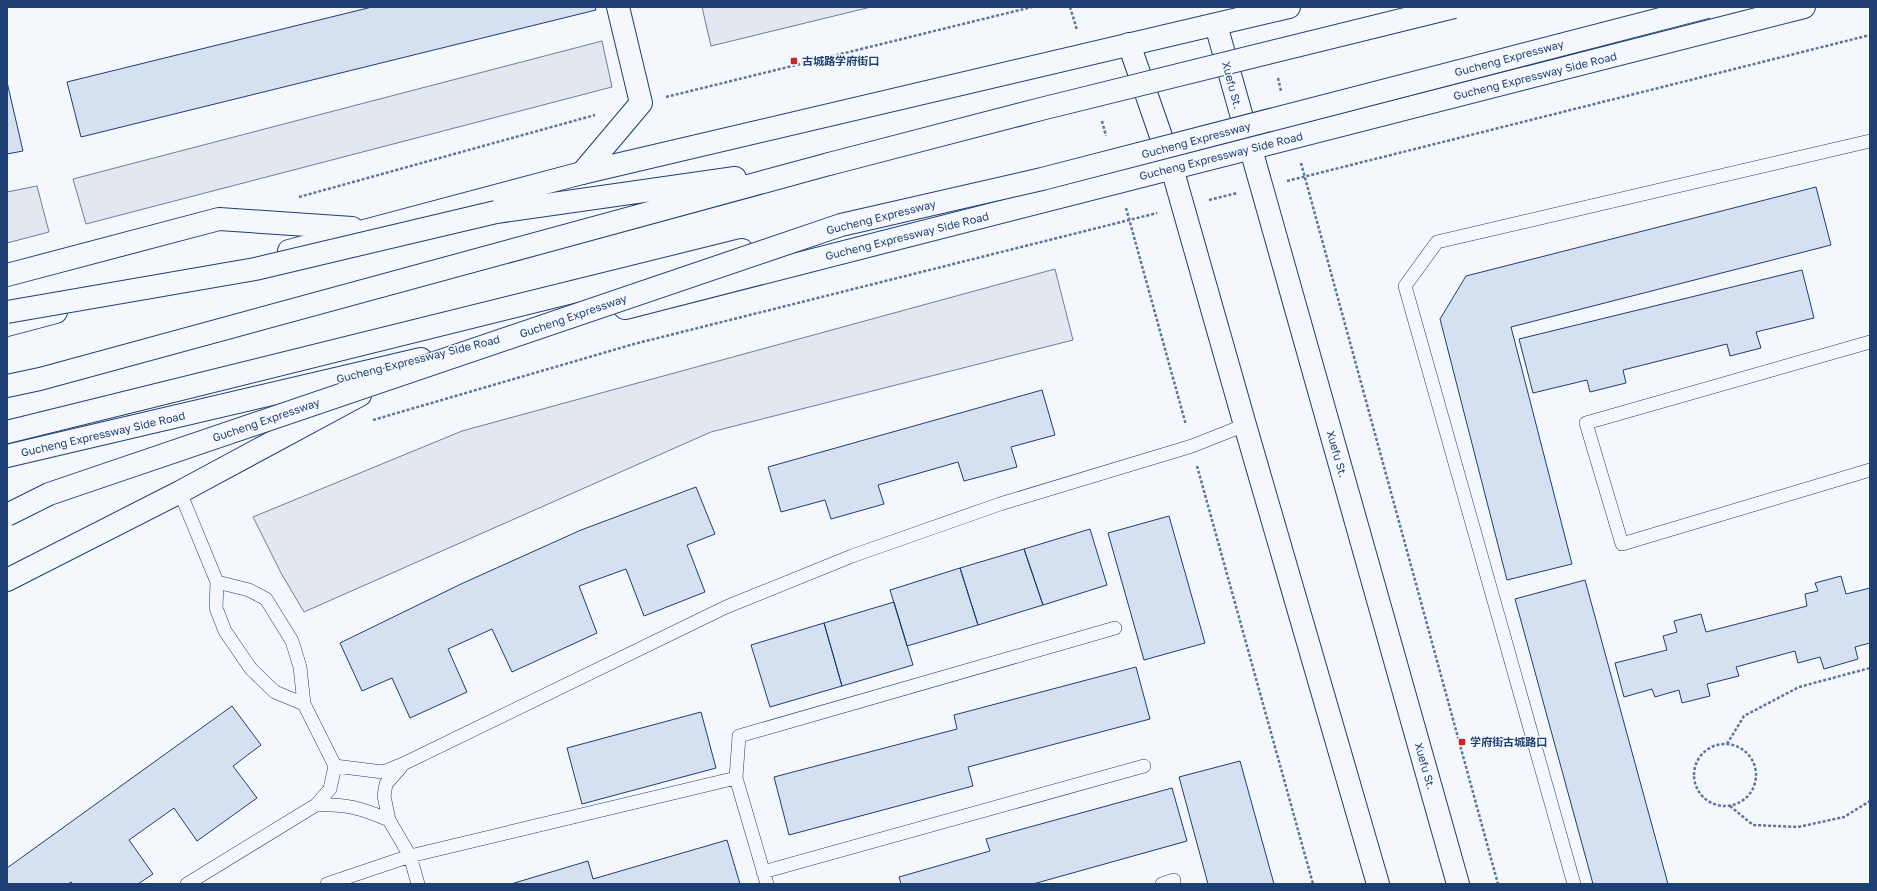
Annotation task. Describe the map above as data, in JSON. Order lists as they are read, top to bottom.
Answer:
{
  "streets": {
    "main road": ["Gucheng Expressway", "Gucheng Expressway Side Road", "Xuefu St."]
  },
  "crossings": [
    ["Gucheng Expressway Side Road", "Xuefu St."]
  ],
  "places": {
    "transit": ["古城路学府街口", "学府街古城路口"]
  }
}
